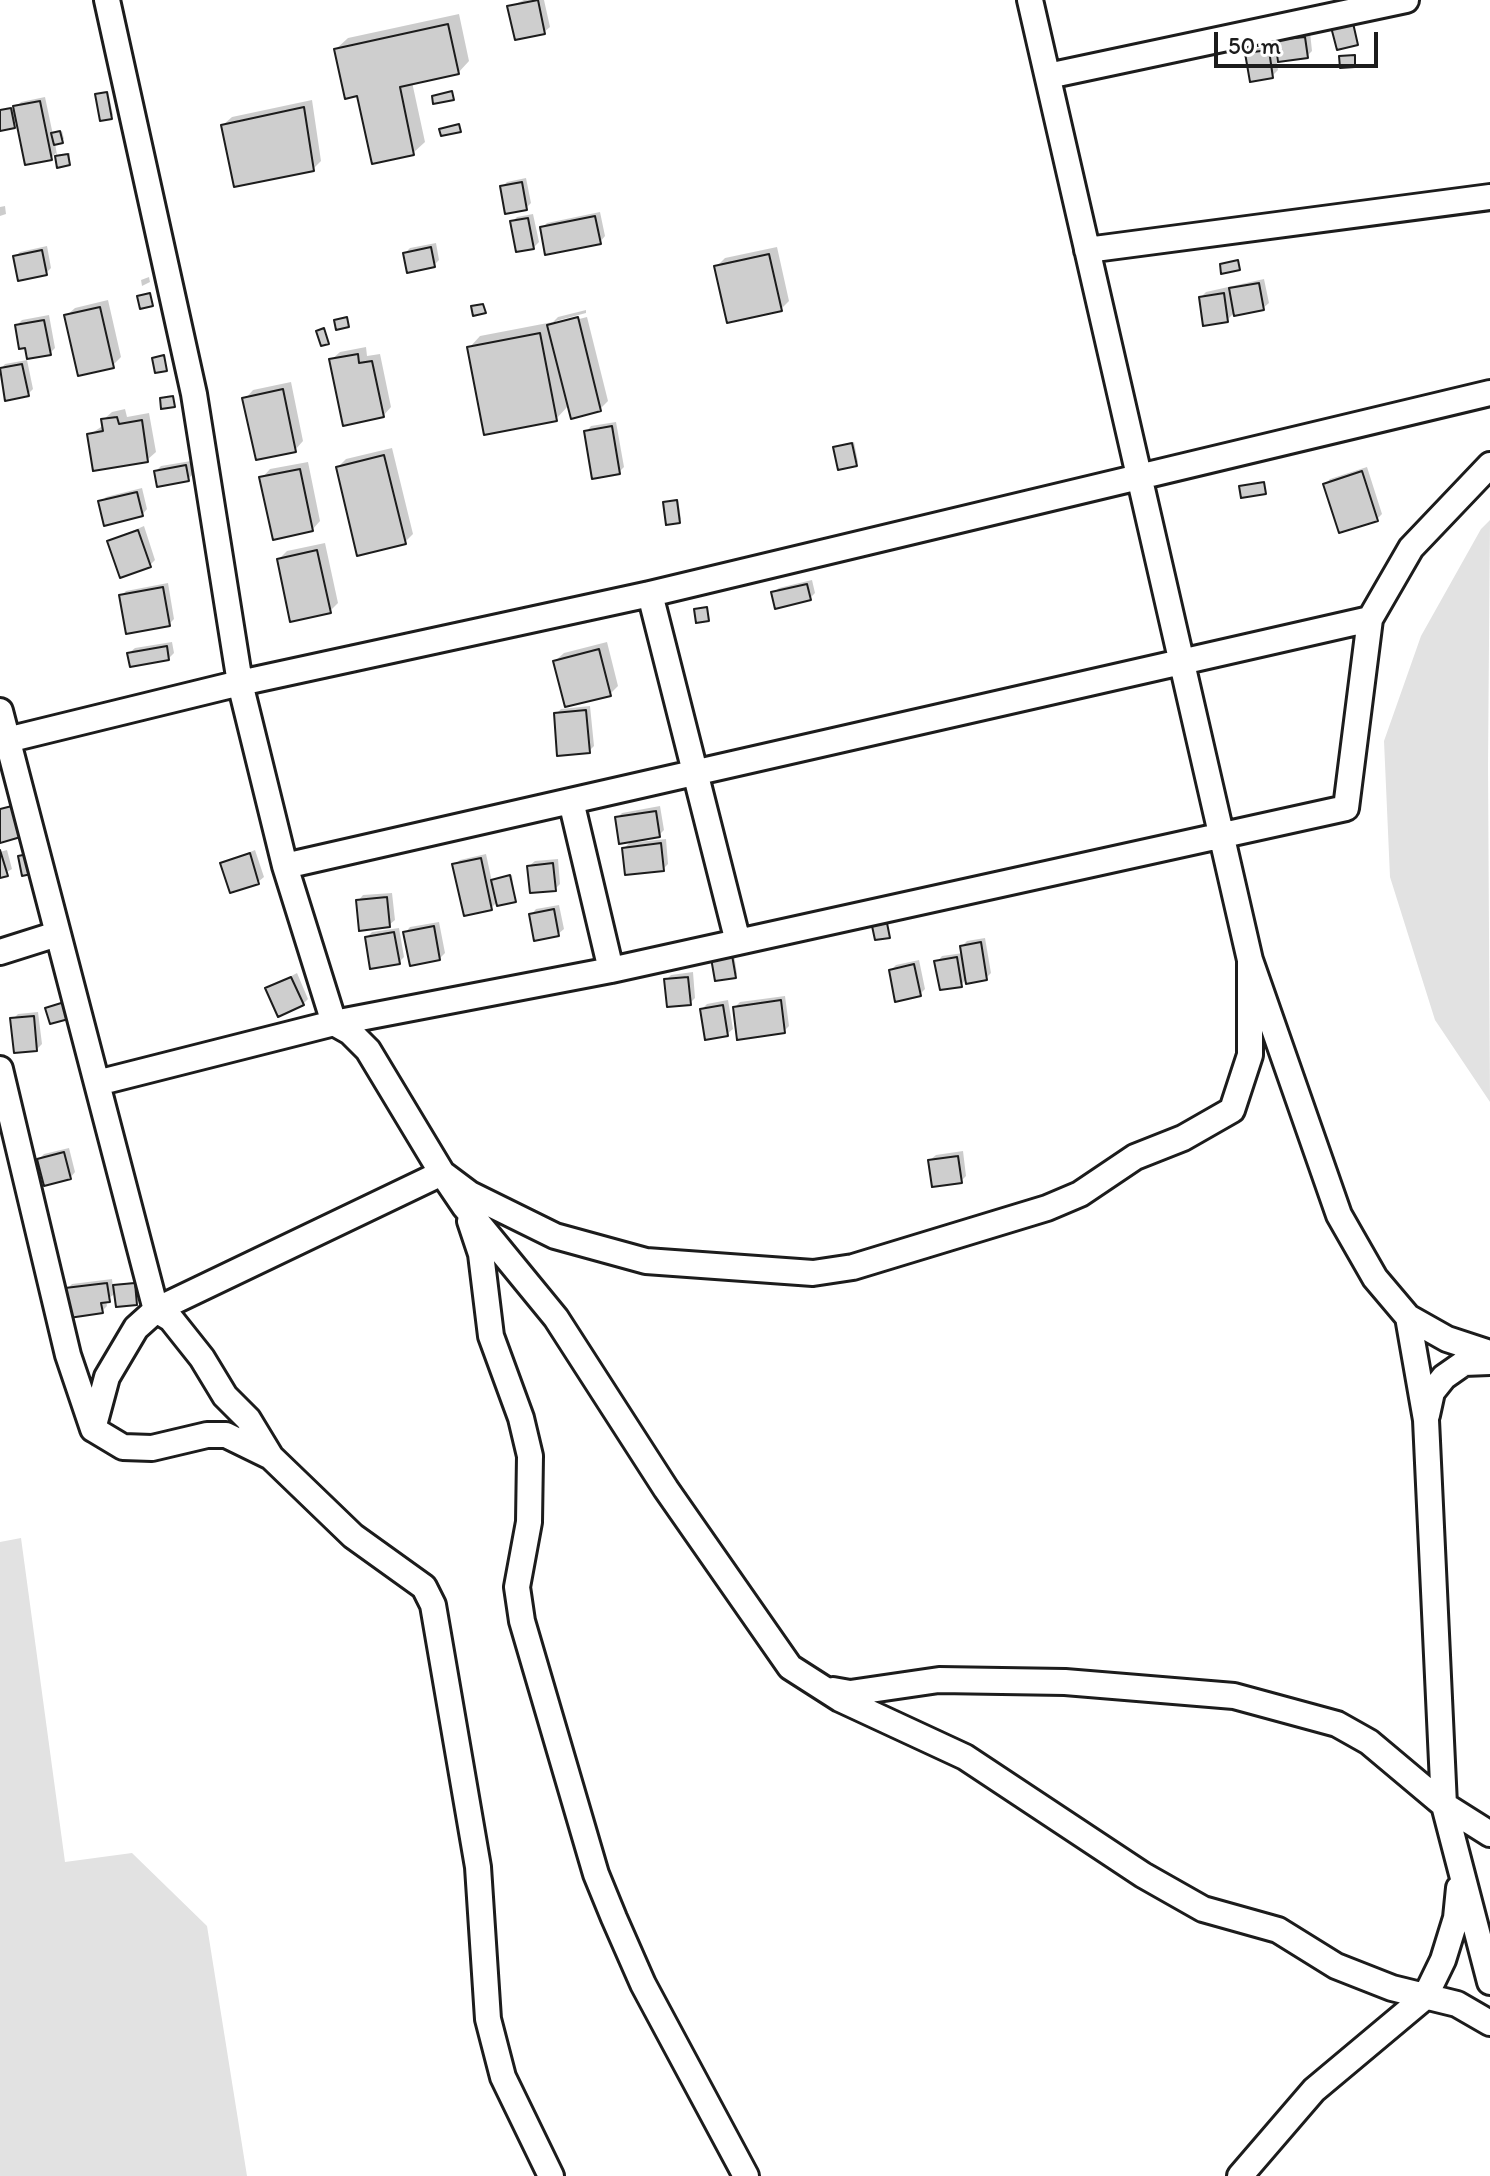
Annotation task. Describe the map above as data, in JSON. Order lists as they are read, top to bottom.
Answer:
{
  "scale_bar": "50 m"
}
